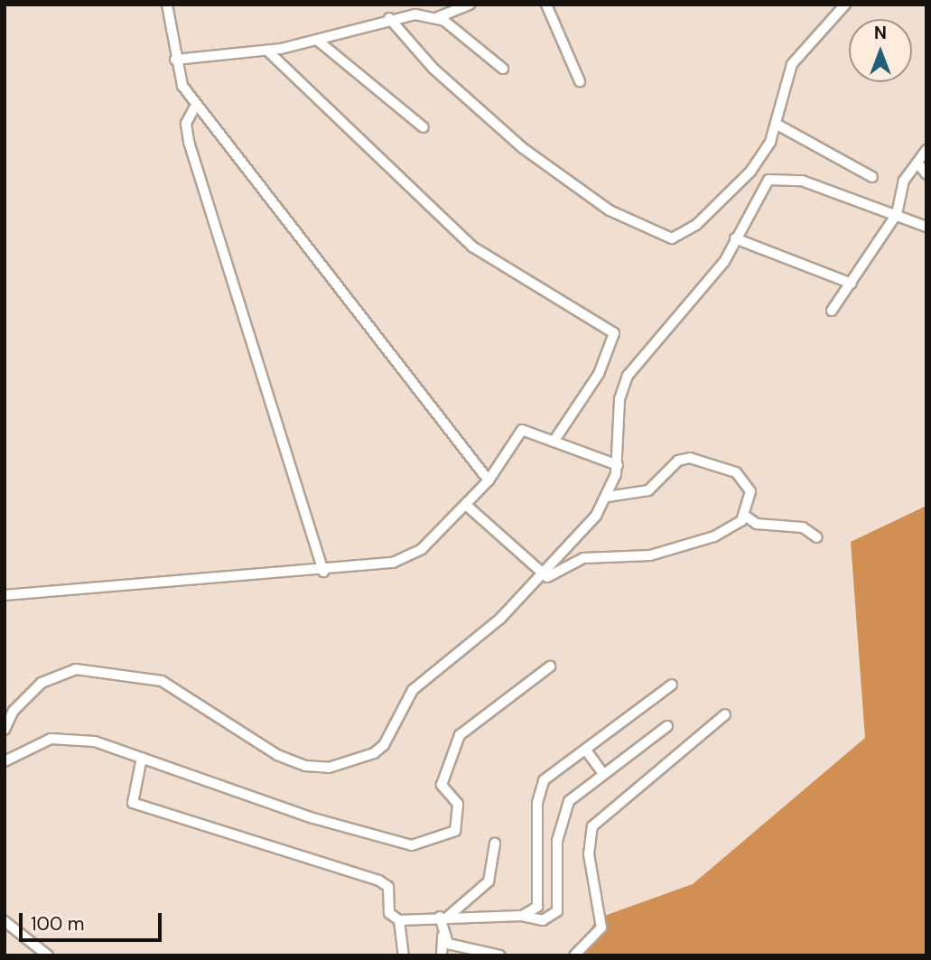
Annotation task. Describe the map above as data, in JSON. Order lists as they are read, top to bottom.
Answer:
{
  "scale_bar": "100 m",
  "north": "top"
}
